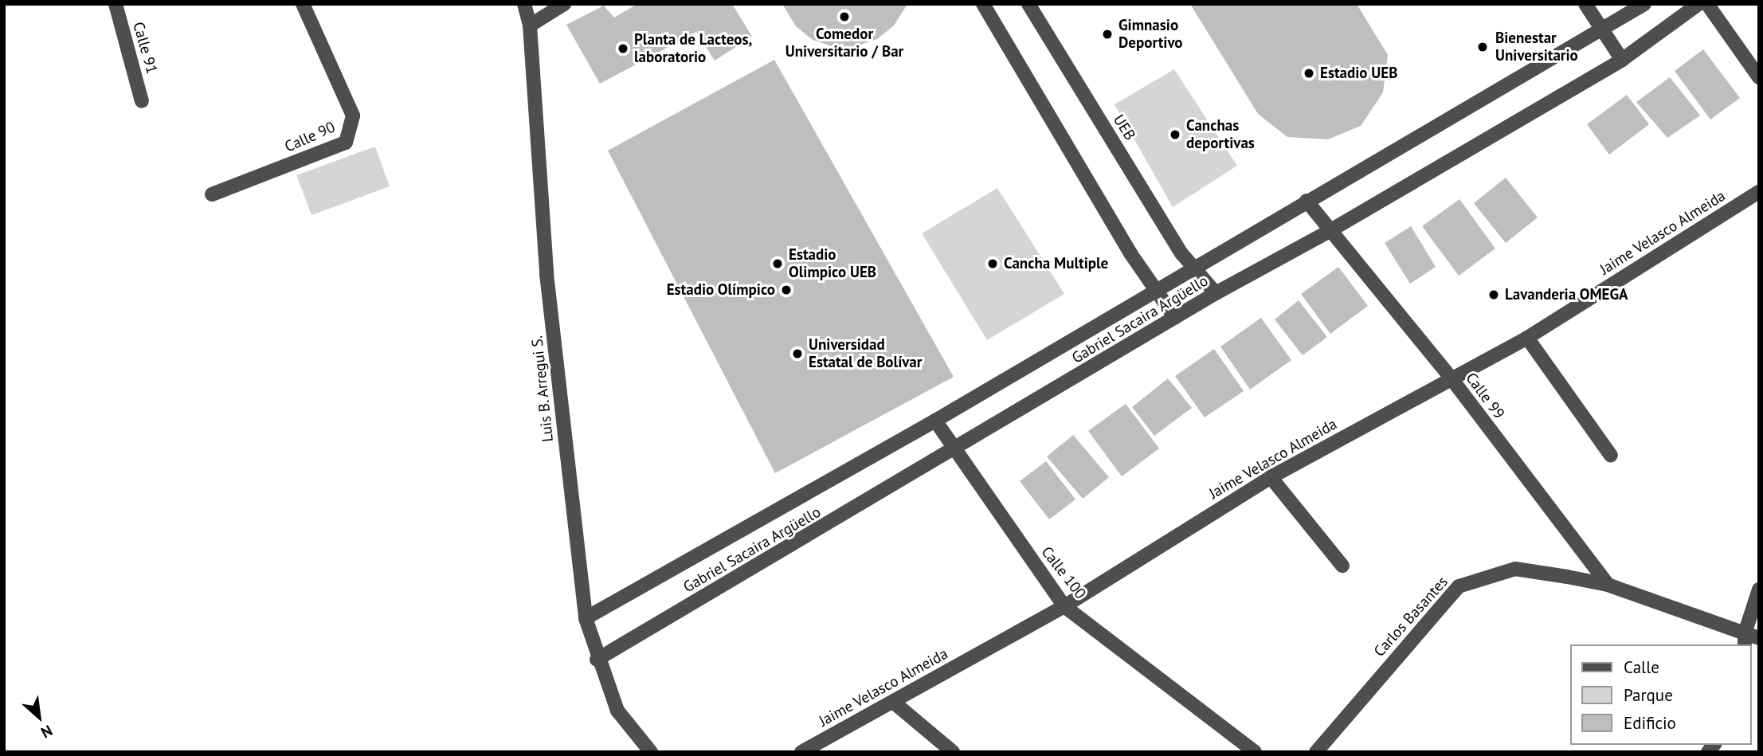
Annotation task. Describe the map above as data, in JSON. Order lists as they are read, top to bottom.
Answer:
{
  "streets": {
    "street": [
      "Calle 91",
      "UEB",
      "Calle 90",
      "Jaime Velasco Almeida",
      "Gabriel Sacaira Argüello",
      "Luis B. Arregui S.",
      "Calle 99",
      "Calle 100",
      "Carlos Basantes"
    ]
  },
  "crossings": [
    ["UEB", "Gabriel Sacaira Argüello"],
    ["Jaime Velasco Almeida", "Calle 99"],
    ["Jaime Velasco Almeida", "Calle 100"],
    ["Gabriel Sacaira Argüello", "Luis B. Arregui S."],
    ["Gabriel Sacaira Argüello", "Calle 99"],
    ["Gabriel Sacaira Argüello", "Calle 100"],
    ["Calle 99", "Carlos Basantes"]
  ],
  "places": [
    "Comedor Universitario / Bar",
    "Gimnasio Deportivo",
    "Bienestar Universitario",
    "Planta de Lacteos, laboratorio",
    "Estadio UEB",
    "Canchas deportivas",
    "Estadio Olimpico UEB",
    "Cancha Multiple",
    "Estadio Olímpico",
    "Lavanderia OMEGA",
    "Universidad Estatal de Bolívar"
  ],
  "legend": ["Calle", "Parque", "Edificio"],
  "north": "bottom right"
}
